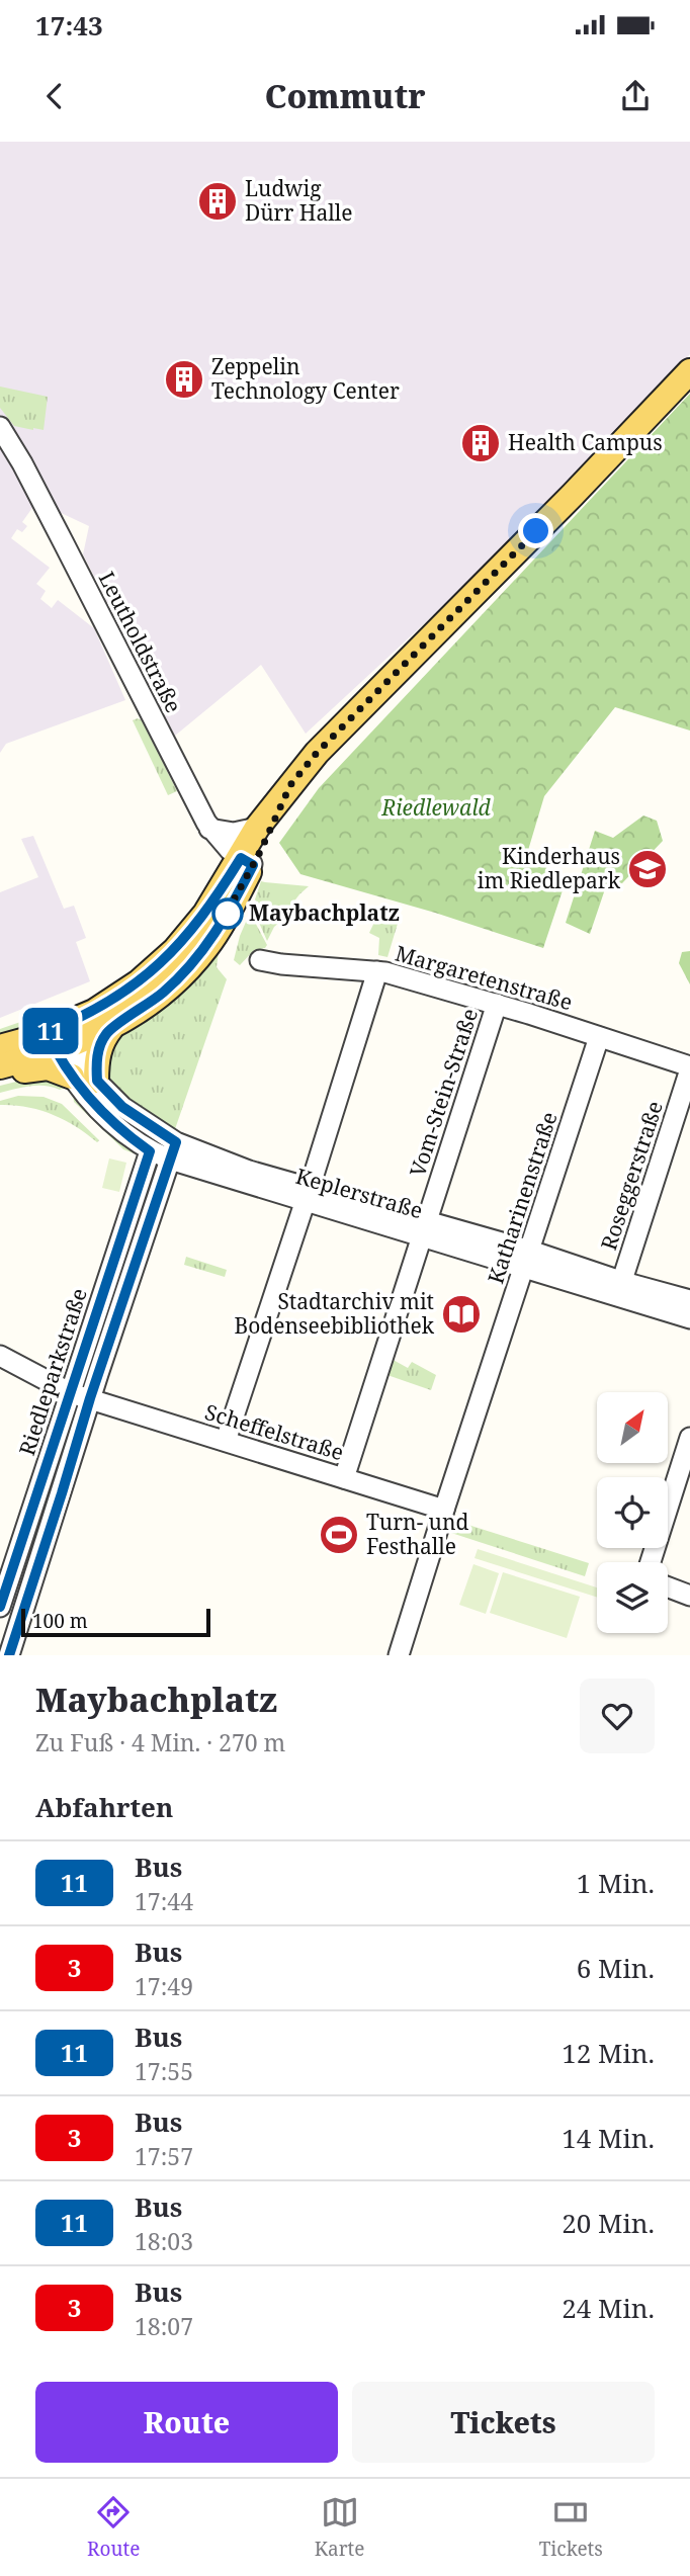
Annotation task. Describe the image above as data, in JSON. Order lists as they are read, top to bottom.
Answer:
{
  "streets": {
    "street": [
      "Leutholdstraße",
      "Margaretenstraße",
      "Vom-Stein-Straße",
      "Roseggerstraße",
      "Keplerstraße",
      "Katharinenstraße",
      "Riedleparkstraße",
      "Scheffelstraße"
    ]
  },
  "crossings": [
    ["Margaretenstraße", "Vom-Stein-Straße"],
    ["Margaretenstraße", "Roseggerstraße"],
    ["Margaretenstraße", "Katharinenstraße"],
    ["Vom-Stein-Straße", "Keplerstraße"],
    ["Vom-Stein-Straße", "Scheffelstraße"],
    ["Roseggerstraße", "Keplerstraße"],
    ["Keplerstraße", "Katharinenstraße"],
    ["Keplerstraße", "Riedleparkstraße"],
    ["Katharinenstraße", "Scheffelstraße"],
    ["Riedleparkstraße", "Scheffelstraße"]
  ],
  "parks": ["Riedlewald"],
  "places": {
    "building": ["Ludwig Dürr Halle", "Zeppelin Technology Center", "Health Campus"],
    "school or university": ["Kinderhaus im Riedlepark"],
    "other": ["Maybachplatz"],
    "library": ["Stadtarchiv mit Bodenseebibliothek"],
    "sports": ["Turn- und Festhalle"]
  },
  "lines": ["bus line 11"],
  "scale_bar": "100 m",
  "north": "top right",
  "page": {
    "status": "17:43",
    "header": "Commutr",
    "on_map": "11",
    "scale": "100 m",
    "heading": [
      ["Maybachplatz", "Zu Fuß · 4 Min. · 270 m"],
      "Abfahrten"
    ],
    "list": [
      {
        "mark": "11",
        "name": "Bus",
        "note": "17:44",
        "value": "1 Min."
      },
      {
        "mark": "3",
        "name": "Bus",
        "note": "17:49",
        "value": "6 Min."
      },
      {
        "mark": "11",
        "name": "Bus",
        "note": "17:55",
        "value": "12 Min."
      },
      {
        "mark": "3",
        "name": "Bus",
        "note": "17:57",
        "value": "14 Min."
      },
      {
        "mark": "11",
        "name": "Bus",
        "note": "18:03",
        "value": "20 Min."
      },
      {
        "mark": "3",
        "name": "Bus",
        "note": "18:07",
        "value": "24 Min."
      }
    ],
    "buttons": ["Route", "Tickets"],
    "tabs": ["Route", "Karte", "Tickets"]
  }
}
